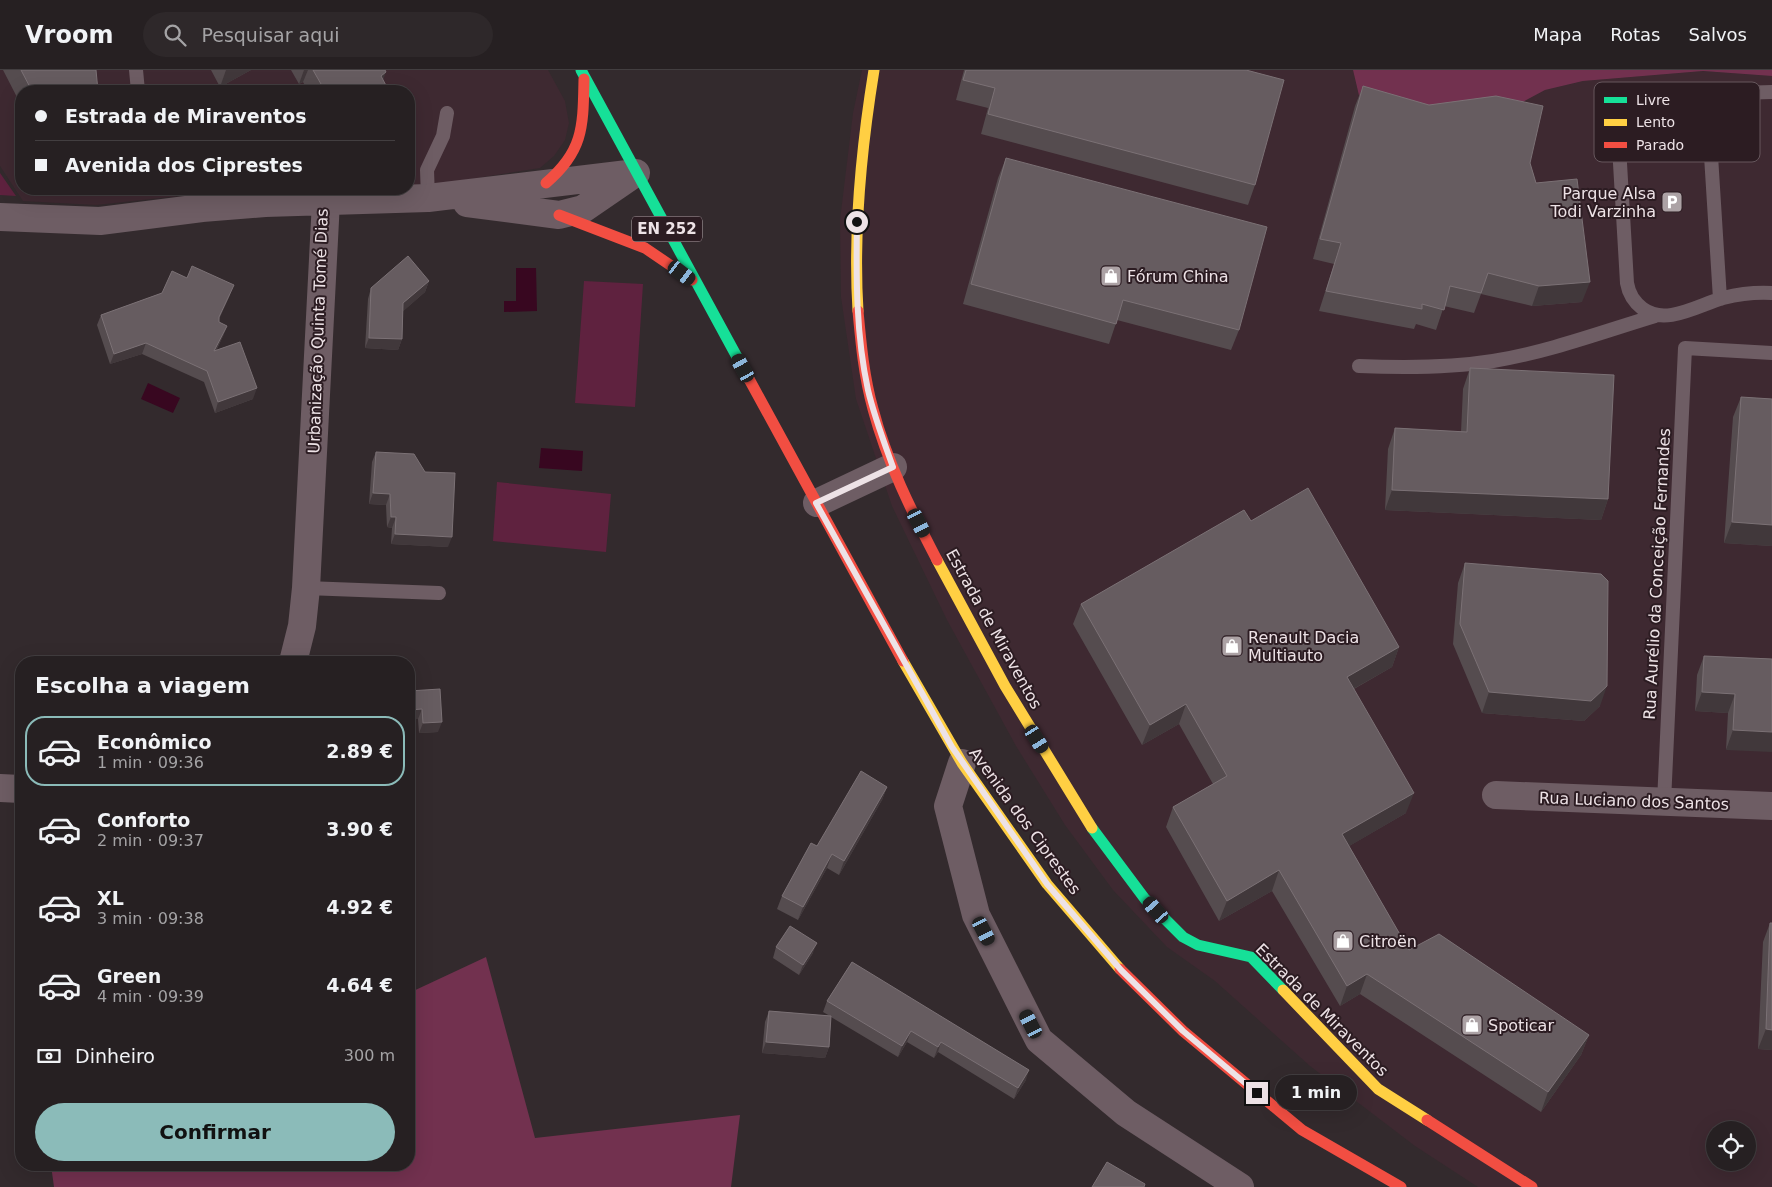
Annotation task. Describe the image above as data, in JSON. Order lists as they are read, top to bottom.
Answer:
{
  "streets": {
    "main road": ["EN 252", "Estrada de Miraventos", "Avenida dos Ciprestes"],
    "street": ["Urbanização Quinta Tomé Dias", "Rua Luciano dos Santos"],
    "lane": ["Rua Aurélio da Conceição Fernandes"]
  },
  "crossings": [
    ["EN 252", "Avenida dos Ciprestes"],
    ["Rua Aurélio da Conceição Fernandes", "Rua Luciano dos Santos"]
  ],
  "places": {
    "parking": ["Parque Alsa Todi Varzinha"],
    "shop": [
      "Fórum China",
      "Renault Dacia Multiauto",
      "Citroën",
      "Spoticar"
    ]
  },
  "legend": ["Livre", "Lento", "Parado"],
  "page": {
    "header": "Vroom",
    "search": "Pesquisar aqui",
    "nav": ["Mapa", "Rotas", "Salvos"],
    "banner": ["Estrada de Miraventos", "Avenida dos Ciprestes"],
    "heading": "Escolha a viagem",
    "list": [
      {
        "name": "Econômico",
        "note": "1 min · 09:36",
        "value": "2.89 €"
      },
      {
        "name": "Conforto",
        "note": "2 min · 09:37",
        "value": "3.90 €"
      },
      {
        "name": "XL",
        "note": "3 min · 09:38",
        "value": "4.92 €"
      },
      {
        "name": "Green",
        "note": "4 min · 09:39",
        "value": "4.64 €"
      }
    ],
    "pay": ["Dinheiro", "300 m"],
    "bubble": "1 min",
    "buttons": "Confirmar"
  }
}
